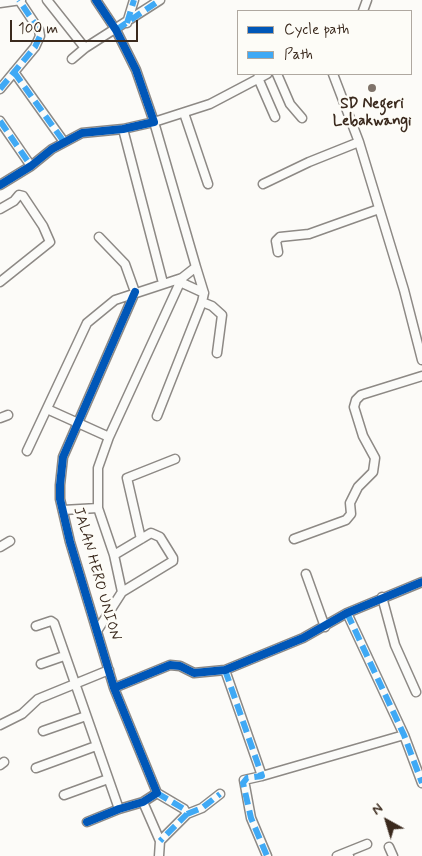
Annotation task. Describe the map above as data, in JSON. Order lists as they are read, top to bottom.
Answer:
{
  "streets": {
    "street": ["JALAN HERO UNION"]
  },
  "places": ["SD Negeri Lebakwangi"],
  "legend": ["Cycle path", "Path"],
  "scale_bar": "100 m",
  "north": "top left"
}
